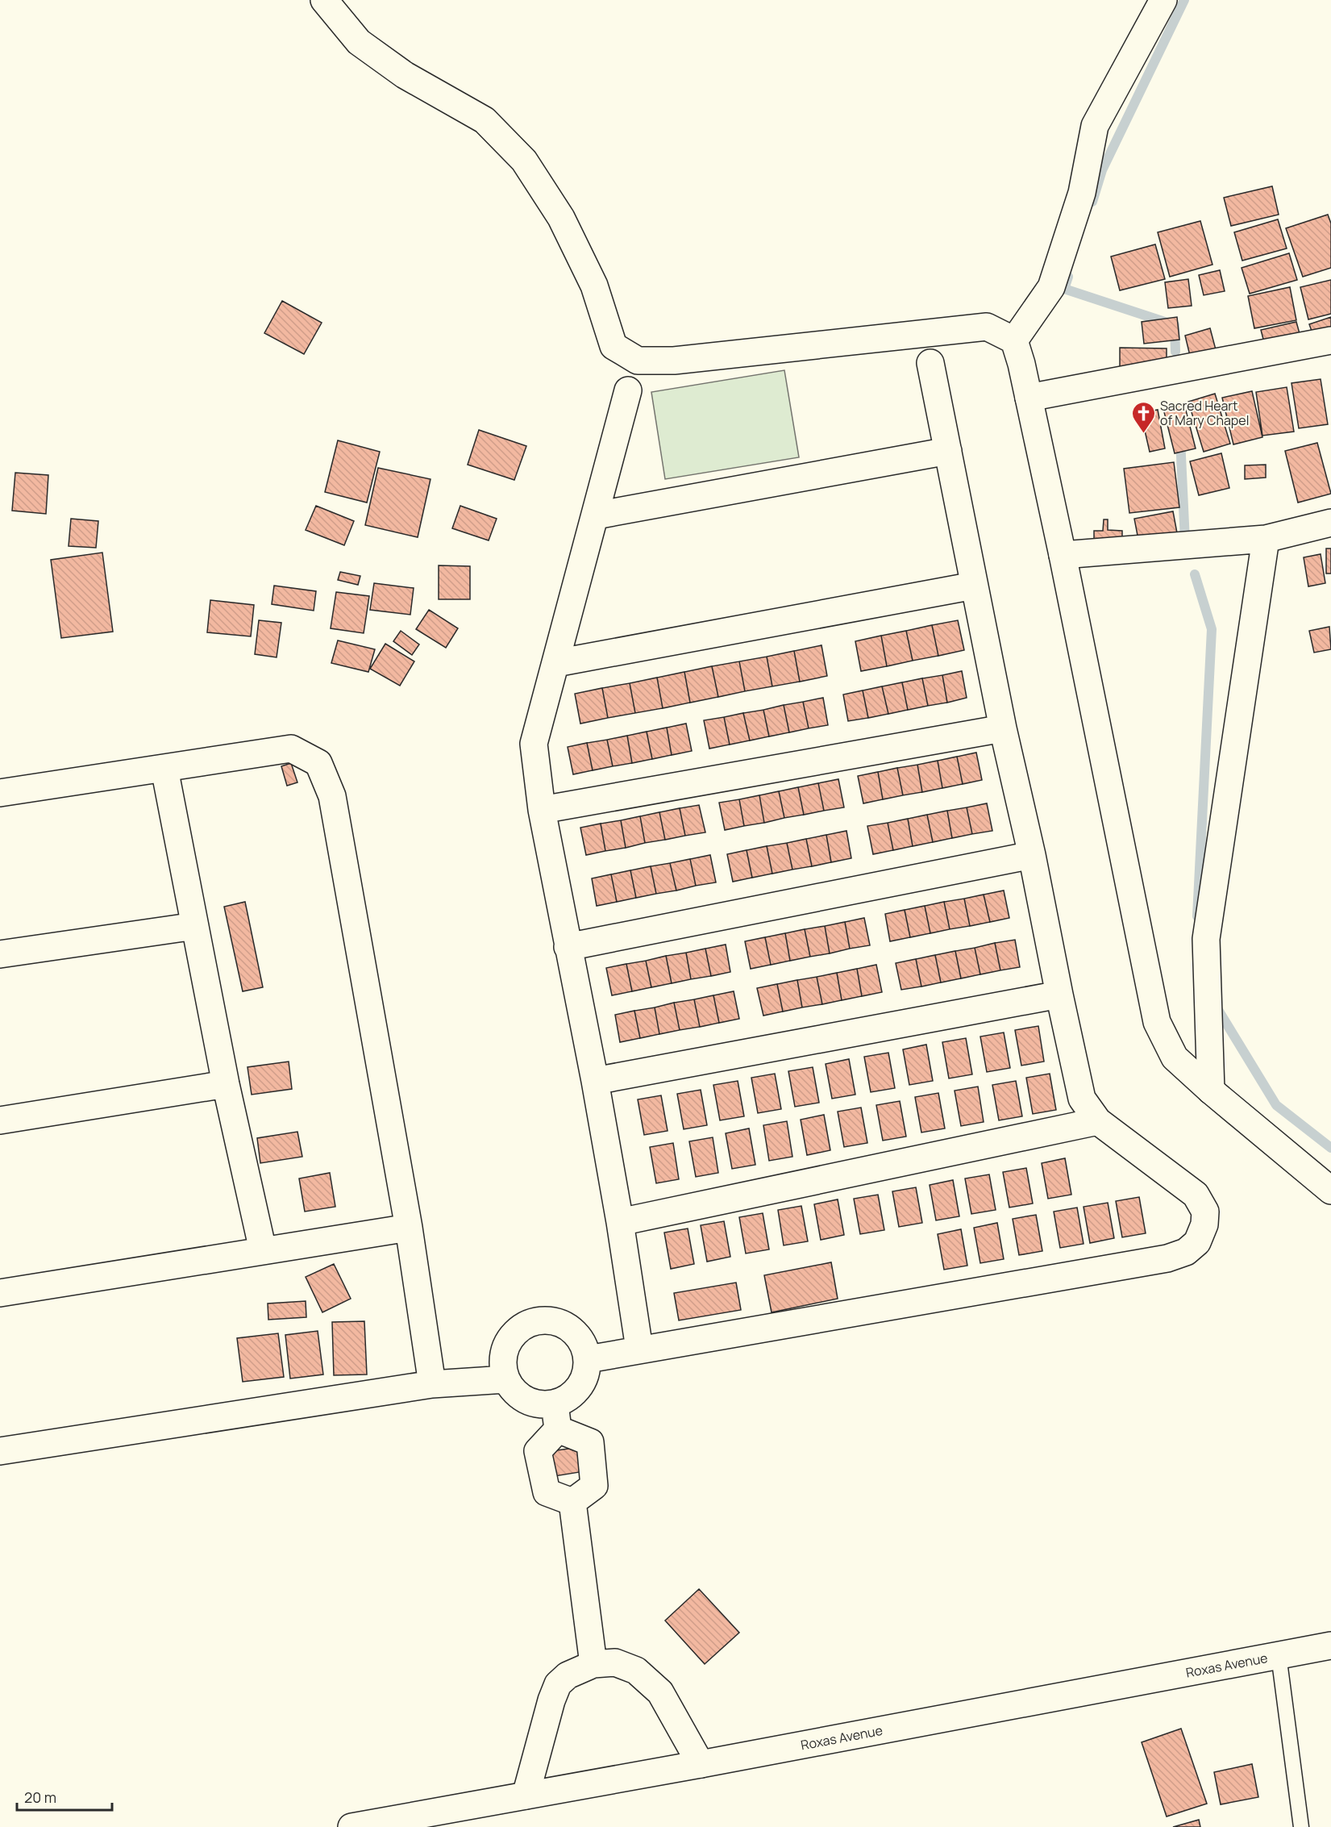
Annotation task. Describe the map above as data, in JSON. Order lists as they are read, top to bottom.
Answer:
{
  "streets": {
    "street": ["Roxas Avenue"]
  },
  "places": {
    "church": ["Sacred Heart of Mary Chapel"]
  },
  "scale_bar": "20 m"
}
